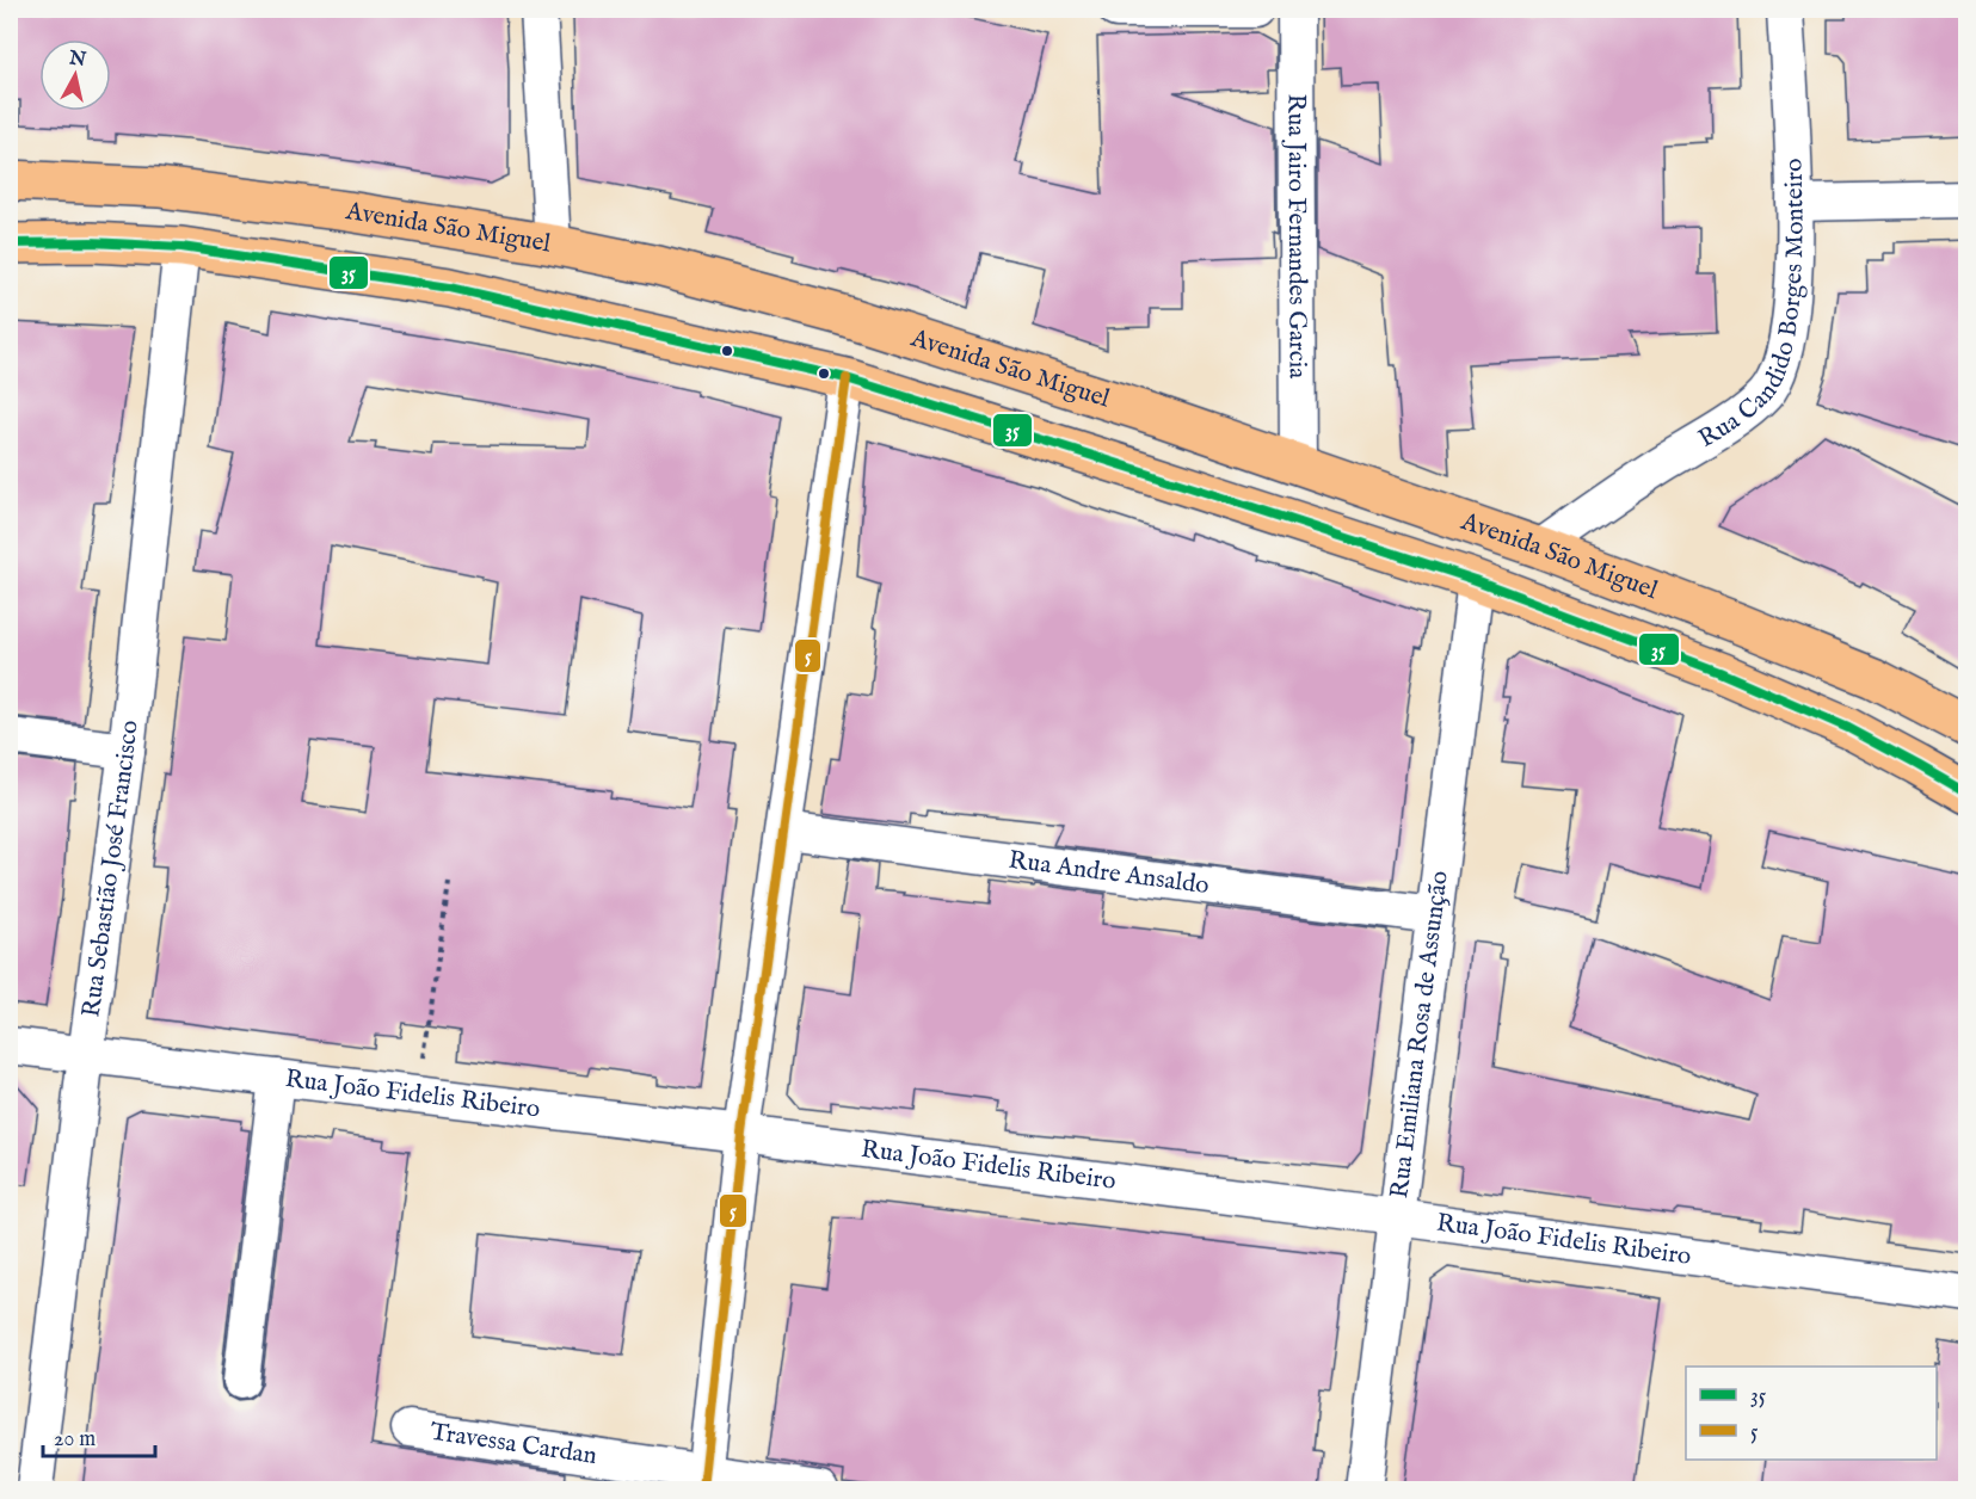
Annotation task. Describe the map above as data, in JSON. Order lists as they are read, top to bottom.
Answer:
{
  "streets": {
    "main road": ["Avenida São Miguel"],
    "street": [
      "Rua Jairo Fernandes Garcia",
      "Rua Candido Borges Monteiro",
      "Rua Sebastião José Francisco",
      "Rua Andre Ansaldo",
      "Rua Emiliana Rosa de Assunção",
      "Rua João Fidelis Ribeiro",
      "Travessa Cardan"
    ]
  },
  "crossings": [
    ["Avenida São Miguel", "Rua Jairo Fernandes Garcia"],
    ["Avenida São Miguel", "Rua Candido Borges Monteiro"],
    ["Avenida São Miguel", "Rua Sebastião José Francisco"],
    ["Avenida São Miguel", "Rua Emiliana Rosa de Assunção"],
    ["Rua Sebastião José Francisco", "Rua João Fidelis Ribeiro"],
    ["Rua Andre Ansaldo", "Rua Emiliana Rosa de Assunção"],
    ["Rua Emiliana Rosa de Assunção", "Rua João Fidelis Ribeiro"]
  ],
  "lines": ["transit line 35", "transit line 5"],
  "legend": ["35", "5"],
  "scale_bar": "20 m",
  "north": "top"
}
